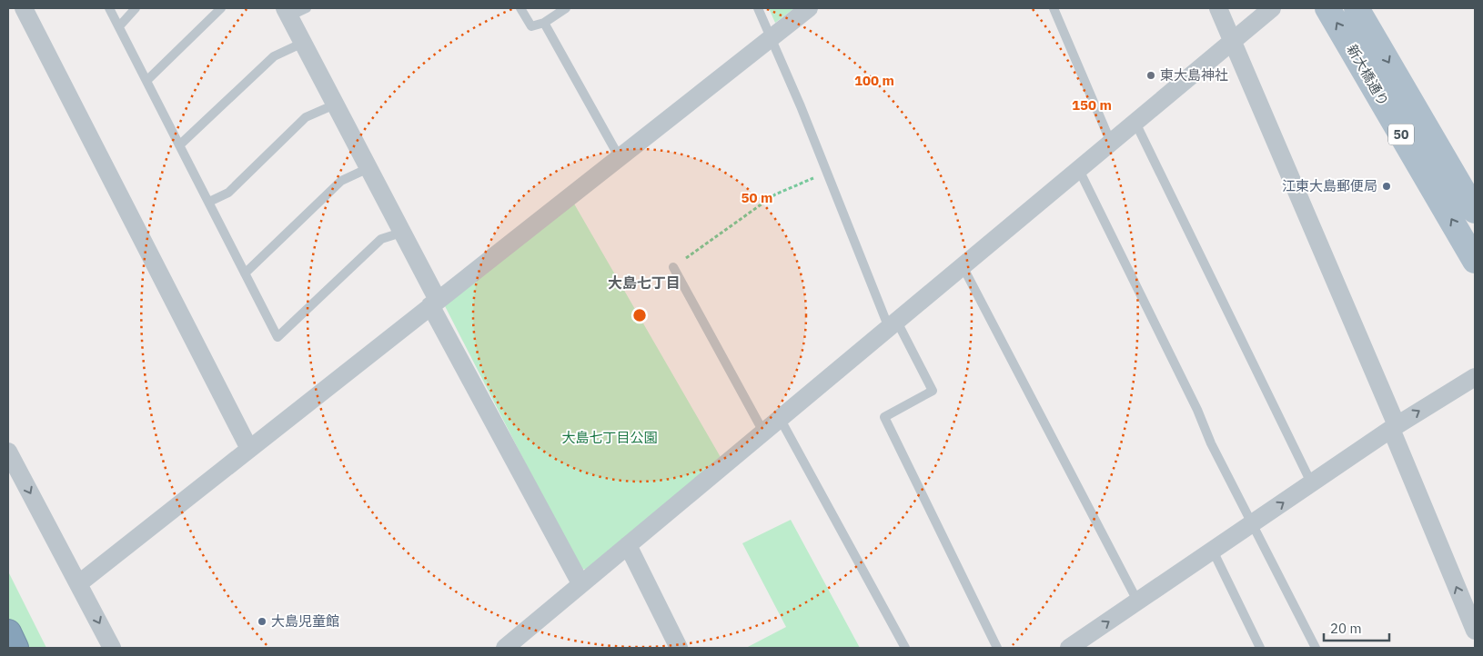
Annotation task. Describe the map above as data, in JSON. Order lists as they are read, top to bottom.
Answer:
{
  "streets": {
    "main road": ["新大橋通り", "50"]
  },
  "districts": ["大島七丁目"],
  "parks": ["大島七丁目公園"],
  "places": ["東大島神社", "江東大島郵便局", "大島児童館"],
  "scale_bar": "20 m",
  "rings": ["100 m", "150 m", "50 m"]
}
